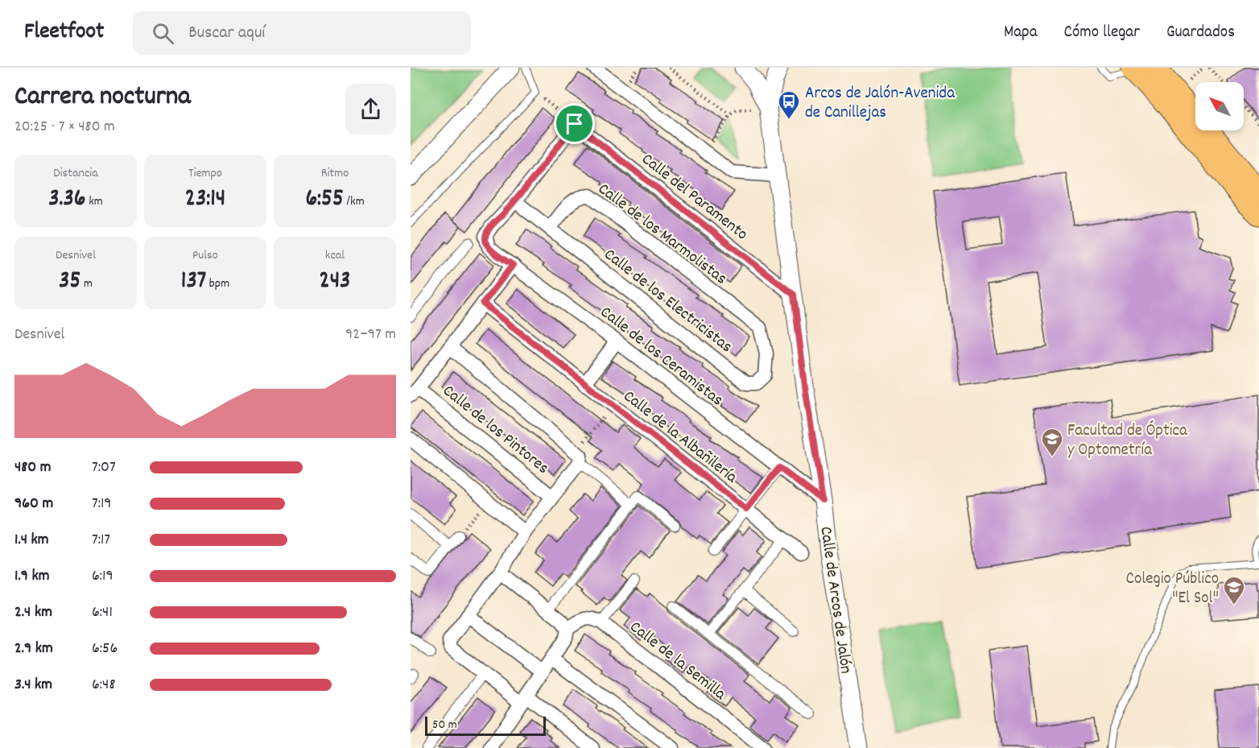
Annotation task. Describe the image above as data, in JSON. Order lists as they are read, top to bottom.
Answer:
{
  "streets": {
    "street": [
      "Calle del Paramento",
      "Calle de los Marmolistas",
      "Calle de los Electricistas",
      "Calle de los Ceramistas",
      "Calle de los Pintores",
      "Calle de la Albañilería",
      "Calle de Arcos de Jalón",
      "Calle de la Semilla"
    ]
  },
  "crossings": [
    ["Calle del Paramento", "Calle de Arcos de Jalón"],
    ["Calle de los Marmolistas", "Calle de los Electricistas"],
    ["Calle de los Electricistas", "Calle de los Ceramistas"],
    ["Calle de los Ceramistas", "Calle de Arcos de Jalón"]
  ],
  "places": {
    "bus stop": ["Arcos de Jalón-Avenida de Canillejas"],
    "school or university": ["Facultad de Óptica y Optometría", "Colegio Público \"El Sol\""]
  },
  "scale_bar": "50 m",
  "north": "top left",
  "page": {
    "header": "Fleetfoot",
    "search": "Buscar aquí",
    "nav": ["Mapa", "Cómo llegar", "Guardados"],
    "heading": ["Carrera nocturna", "20:25 · 7 × 480 m"],
    "stats": [
      ["Distancia", "3.36 km"],
      ["Tiempo", "23:14"],
      ["Ritmo", "6:55 /km"],
      ["Desnivel", "35 m"],
      ["Pulso", "137 bpm"],
      ["kcal", "243"]
    ],
    "chart": ["Desnivel", "92–97 m"],
    "list": [
      {
        "name": "480 m",
        "note": "7:07"
      },
      {
        "name": "960 m",
        "note": "7:19"
      },
      {
        "name": "1.4 km",
        "note": "7:17"
      },
      {
        "name": "1.9 km",
        "note": "6:19"
      },
      {
        "name": "2.4 km",
        "note": "6:41"
      },
      {
        "name": "2.9 km",
        "note": "6:56"
      },
      {
        "name": "3.4 km",
        "note": "6:48"
      }
    ],
    "scale": "50 m"
  }
}
